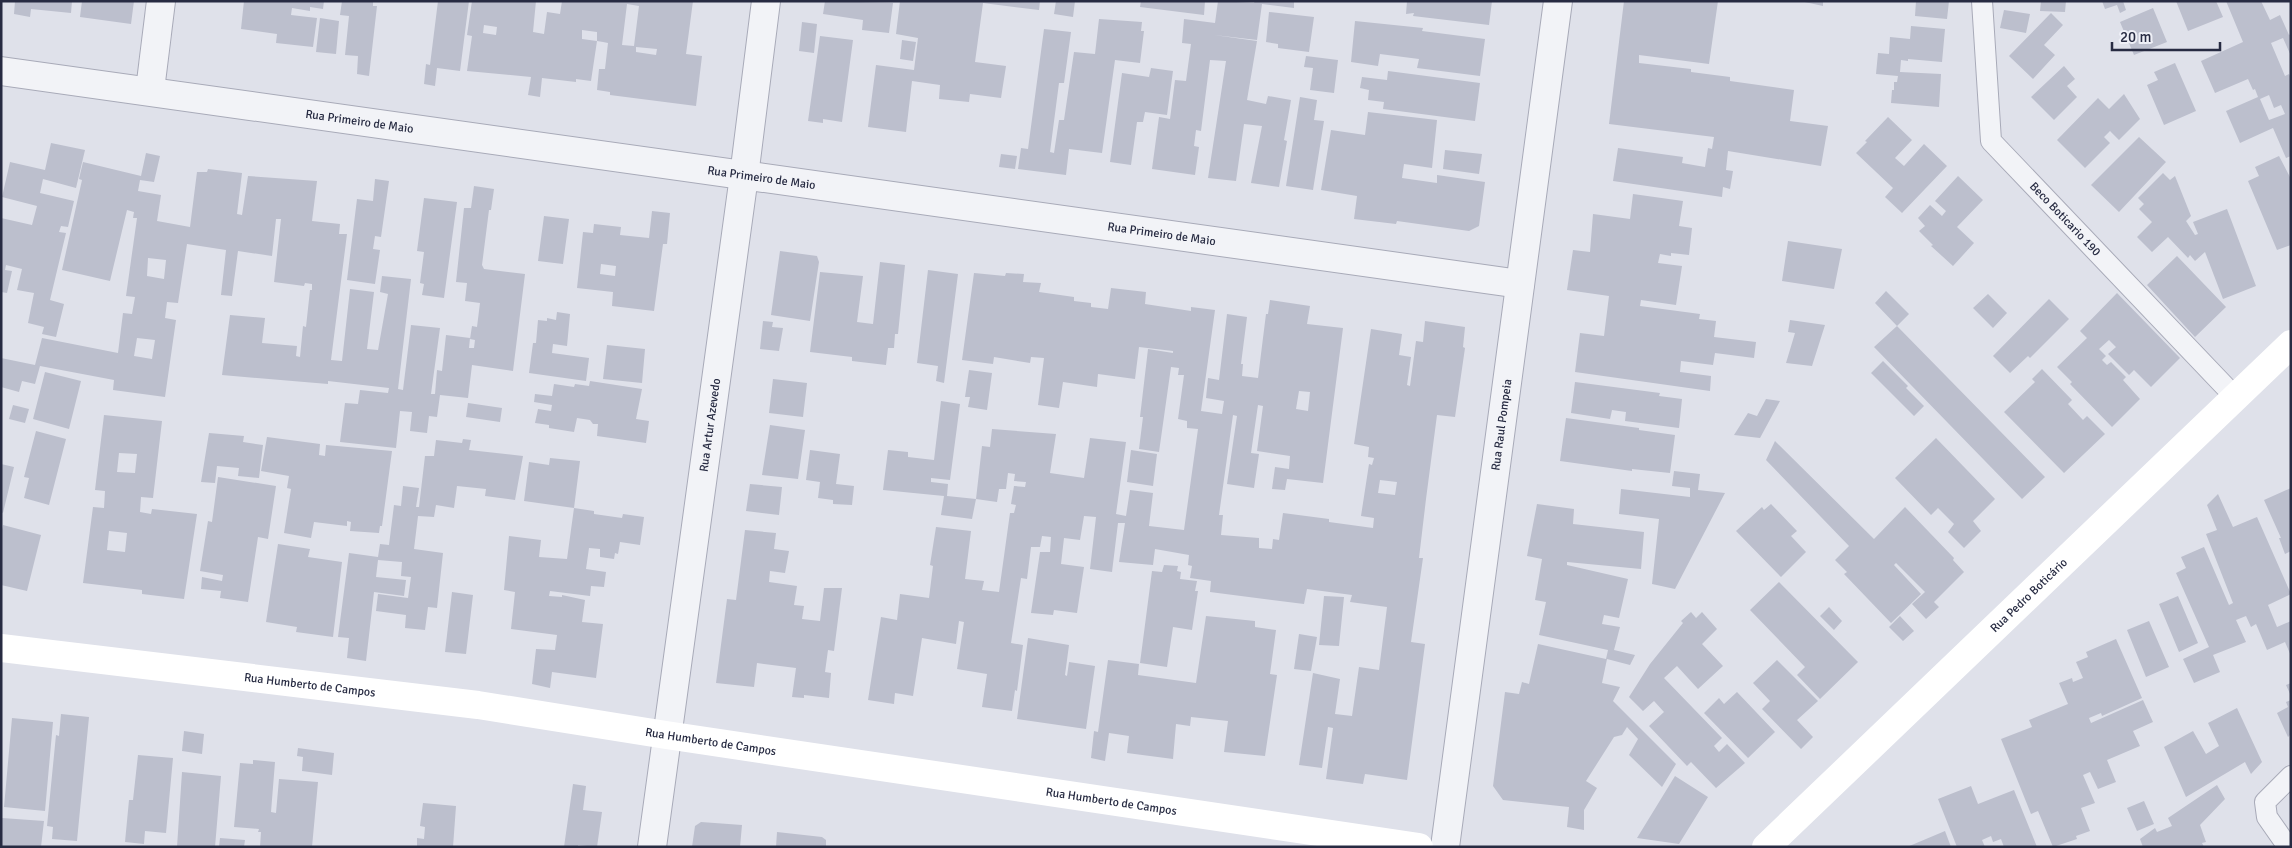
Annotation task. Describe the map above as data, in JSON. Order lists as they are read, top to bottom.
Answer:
{
  "streets": {
    "street": [
      "Rua Primeiro de Maio",
      "Rua Artur Azevedo",
      "Rua Raul Pompeia",
      "Rua Pedro Boticário",
      "Rua Humberto de Campos"
    ],
    "lane": ["Beco Boticario 190"]
  },
  "crossings": [
    ["Rua Primeiro de Maio", "Rua Artur Azevedo"],
    ["Rua Primeiro de Maio", "Rua Raul Pompeia"],
    ["Beco Boticario 190", "Rua Pedro Boticário"],
    ["Rua Artur Azevedo", "Rua Humberto de Campos"]
  ],
  "scale_bar": "20 m"
}
